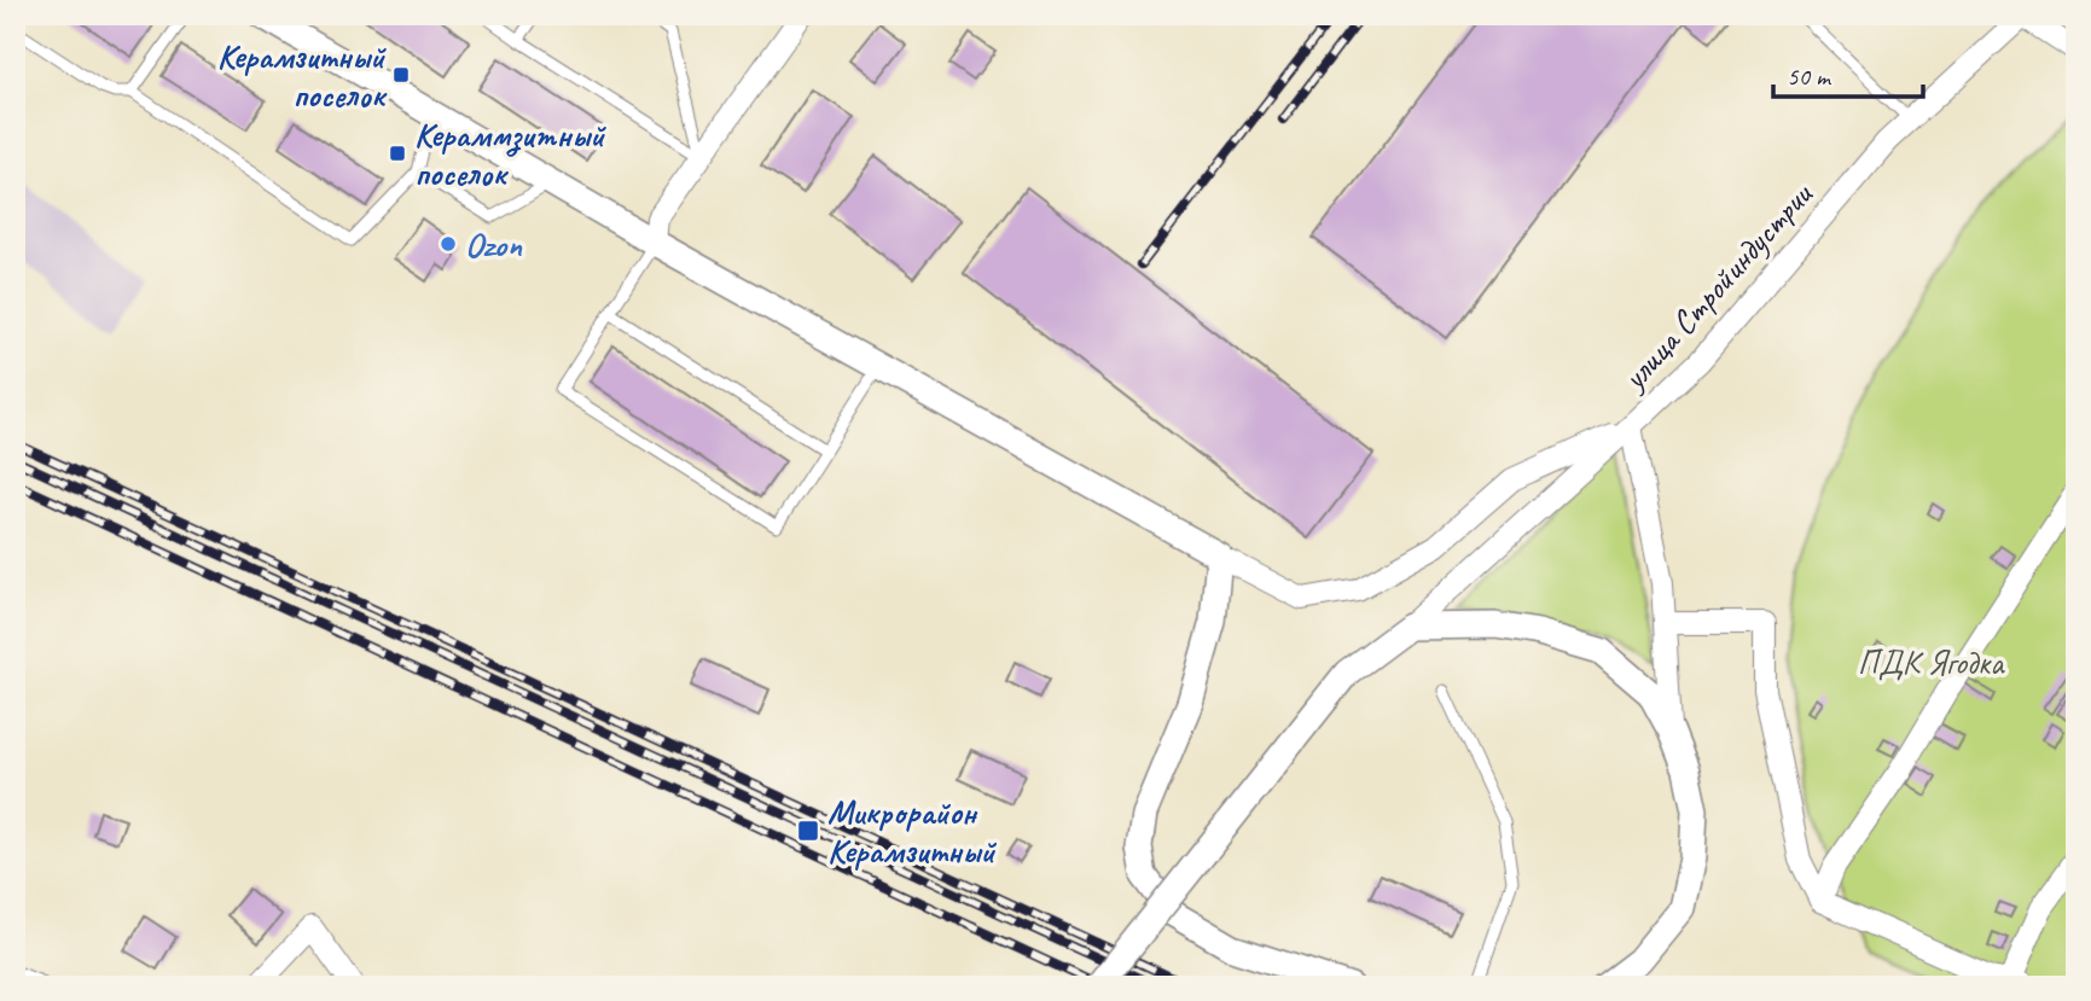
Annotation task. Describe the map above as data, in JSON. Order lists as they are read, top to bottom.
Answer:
{
  "streets": {
    "street": ["улица Стройиндустрии"]
  },
  "parks": ["ПДК Ягодка"],
  "places": {
    "transit": ["Керамзитный поселок", "Кераммзитный поселок", "Микрорайон Керамзитный"],
    "other": ["Ozon"]
  },
  "scale_bar": "50 m"
}
